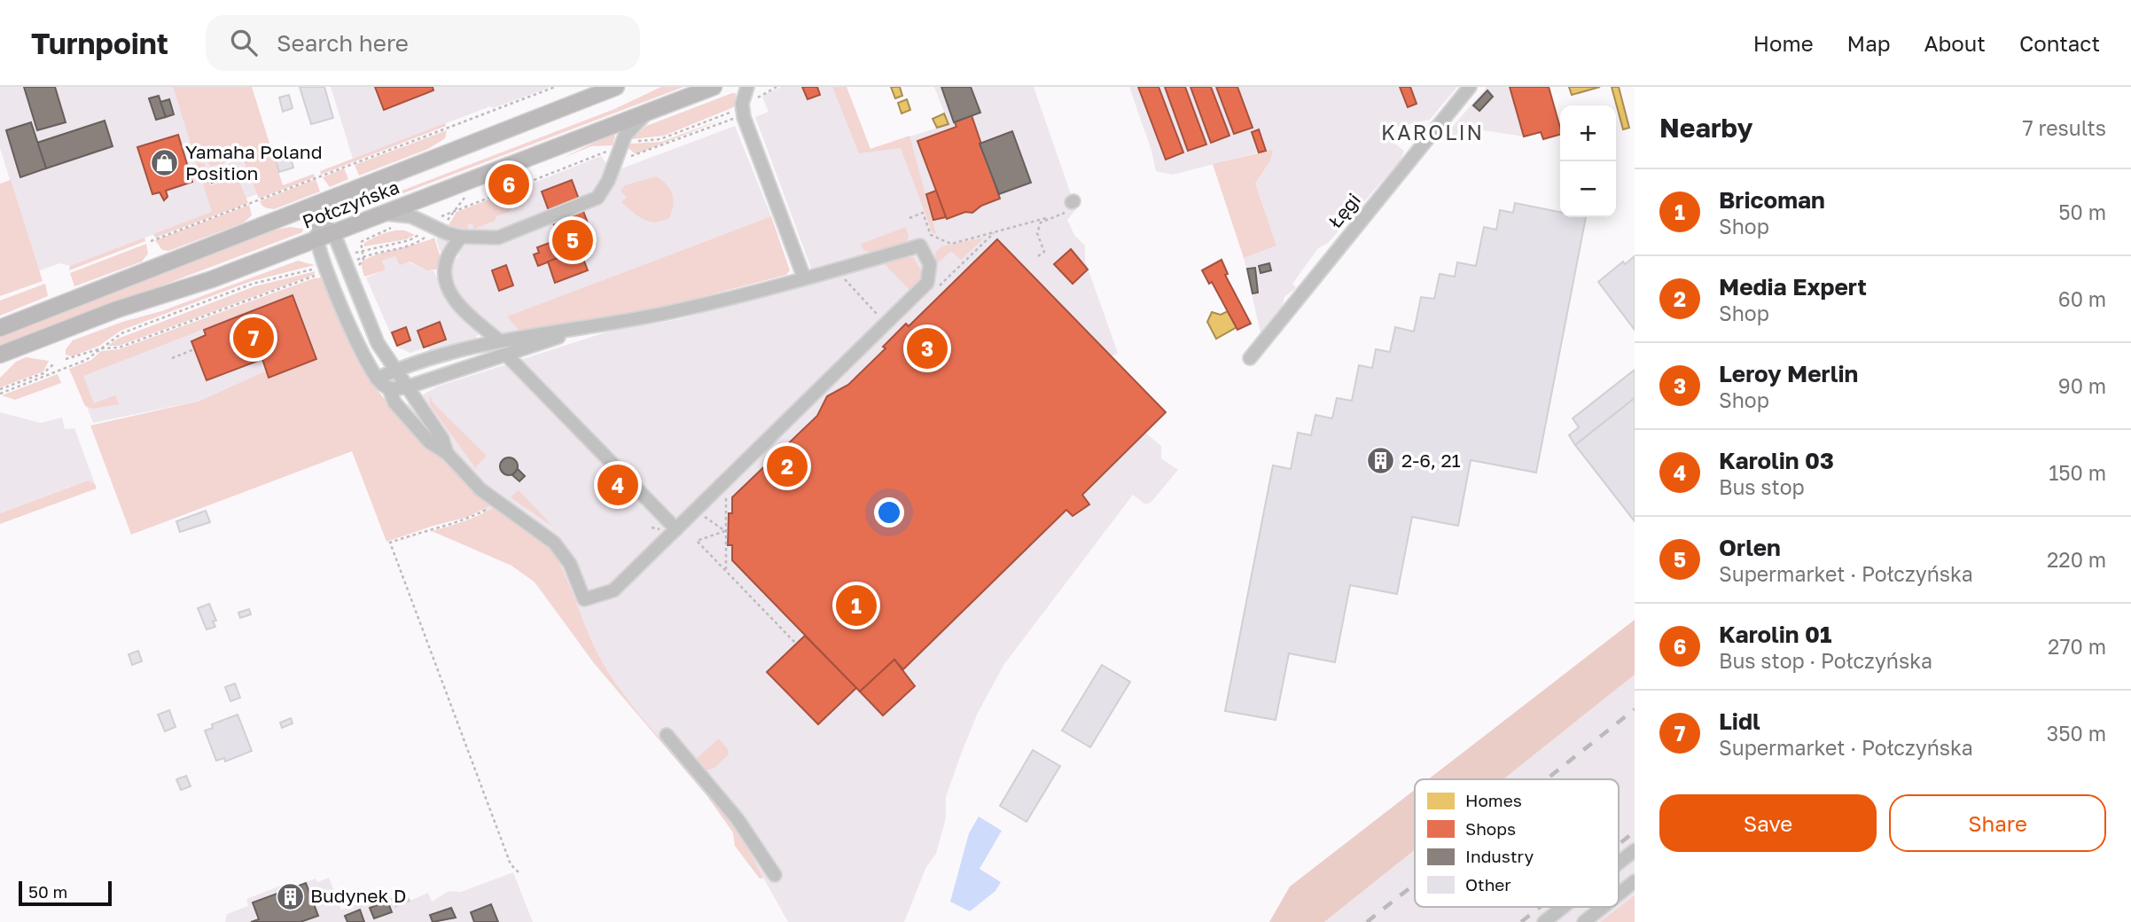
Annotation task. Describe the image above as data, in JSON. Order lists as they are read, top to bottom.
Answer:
{
  "streets": {
    "main road": ["Połczyńska"],
    "street": ["Łęgi"]
  },
  "districts": ["KAROLIN"],
  "places": {
    "shop": ["Yamaha Poland Position"],
    "building": ["2-6, 21", "Budynek D"]
  },
  "legend": [
    "Homes",
    "Shops",
    "Industry",
    "Other"
  ],
  "scale_bar": "50 m",
  "page": {
    "header": "Turnpoint",
    "search": "Search here",
    "nav": [
      "Home",
      "Map",
      "About",
      "Contact"
    ],
    "heading": ["Nearby", "7 results"],
    "map_buttons": ["+", "−"],
    "pins": [
      "6",
      "5",
      "7",
      "3",
      "2",
      "4",
      "1"
    ],
    "list": [
      {
        "mark": "1",
        "name": "Bricoman",
        "note": "Shop",
        "value": "50 m"
      },
      {
        "mark": "2",
        "name": "Media Expert",
        "note": "Shop",
        "value": "60 m"
      },
      {
        "mark": "3",
        "name": "Leroy Merlin",
        "note": "Shop",
        "value": "90 m"
      },
      {
        "mark": "4",
        "name": "Karolin 03",
        "note": "Bus stop",
        "value": "150 m"
      },
      {
        "mark": "5",
        "name": "Orlen",
        "note": "Supermarket · Połczyńska",
        "value": "220 m"
      },
      {
        "mark": "6",
        "name": "Karolin 01",
        "note": "Bus stop · Połczyńska",
        "value": "270 m"
      },
      {
        "mark": "7",
        "name": "Lidl",
        "note": "Supermarket · Połczyńska",
        "value": "350 m"
      }
    ],
    "buttons": ["Save", "Share"],
    "scale": "50 m"
  }
}
